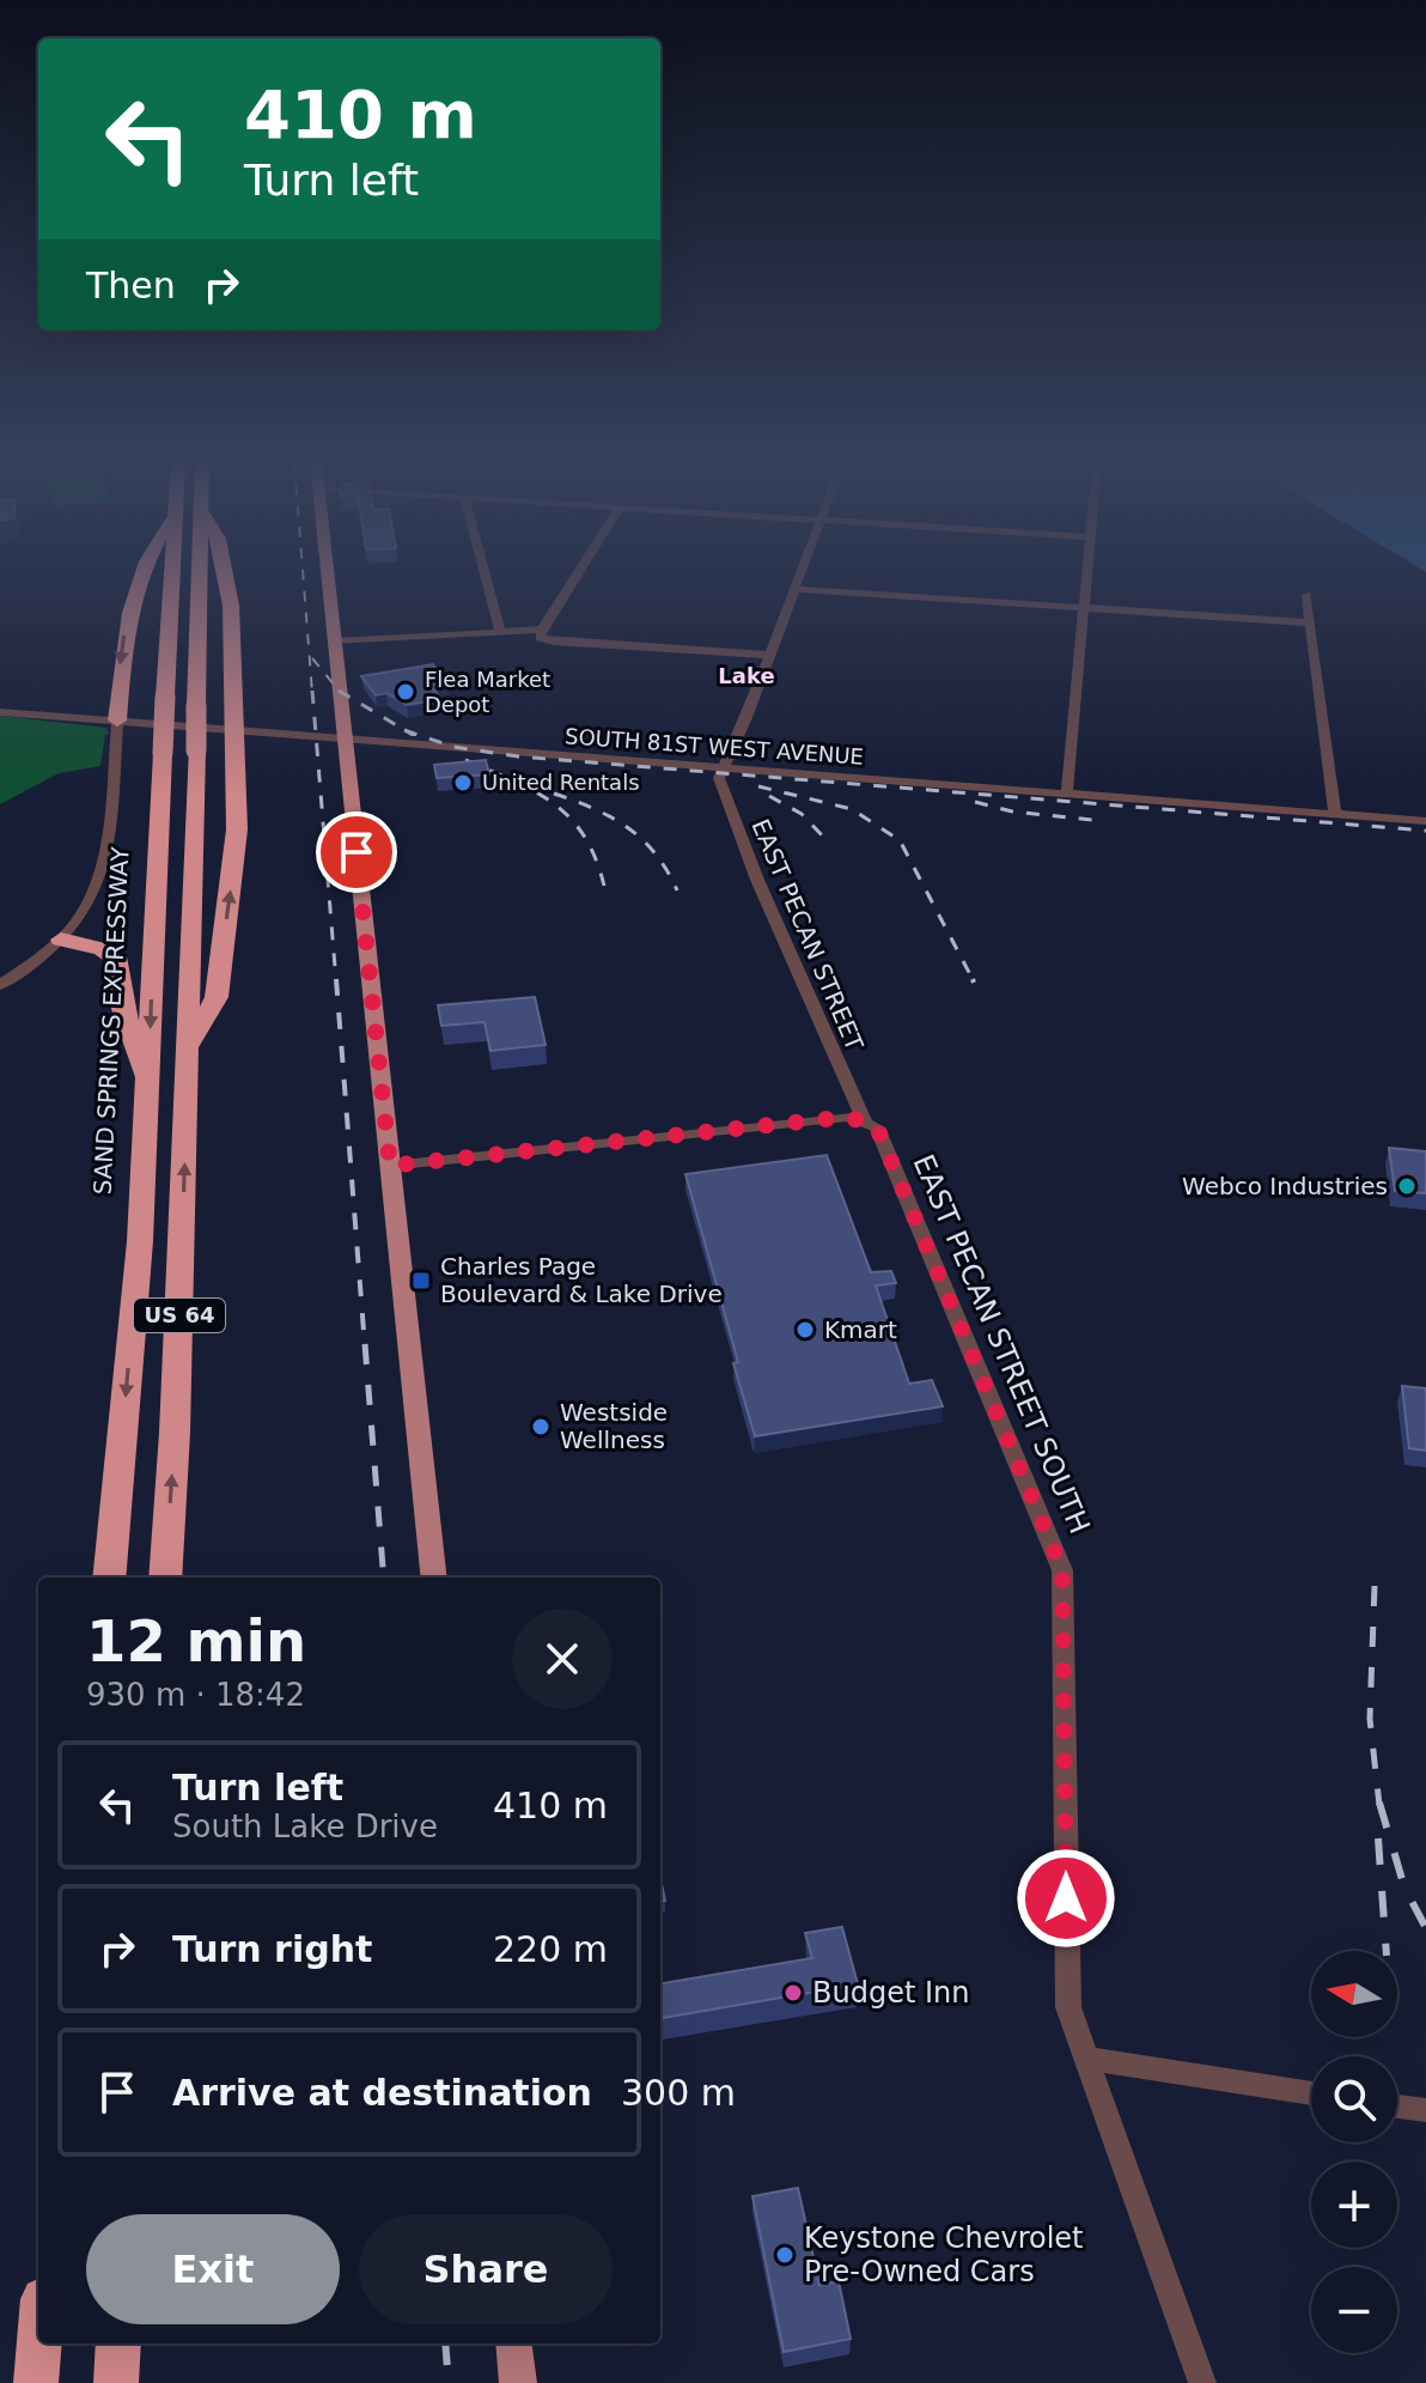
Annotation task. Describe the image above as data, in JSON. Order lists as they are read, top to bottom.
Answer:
{
  "streets": {
    "highway": ["SAND SPRINGS EXPRESSWAY", "US 64"],
    "street": ["SOUTH 81ST WEST AVENUE", "EAST PECAN STREET", "EAST PECAN STREET SOUTH"]
  },
  "crossings": [
    ["SOUTH 81ST WEST AVENUE", "EAST PECAN STREET"],
    ["EAST PECAN STREET", "EAST PECAN STREET SOUTH"]
  ],
  "districts": ["Lake"],
  "places": {
    "other": [
      "Flea Market Depot",
      "United Rentals",
      "Webco Industries",
      "Kmart",
      "Westside Wellness",
      "Budget Inn",
      "Keystone Chevrolet Pre-Owned Cars"
    ],
    "transit": ["Charles Page Boulevard & Lake Drive"]
  },
  "north": "left",
  "page": {
    "turn": ["410 m", "Turn left"],
    "then": "Then",
    "heading": ["12 min", "930 m · 18:42"],
    "list": [
      {
        "name": "Turn left",
        "note": "South Lake Drive",
        "value": "410 m"
      },
      {
        "name": "Turn right",
        "value": "220 m"
      },
      {
        "name": "Arrive at destination",
        "value": "300 m"
      }
    ],
    "map_buttons": ["+", "−"],
    "buttons": ["Exit", "Share"]
  }
}
